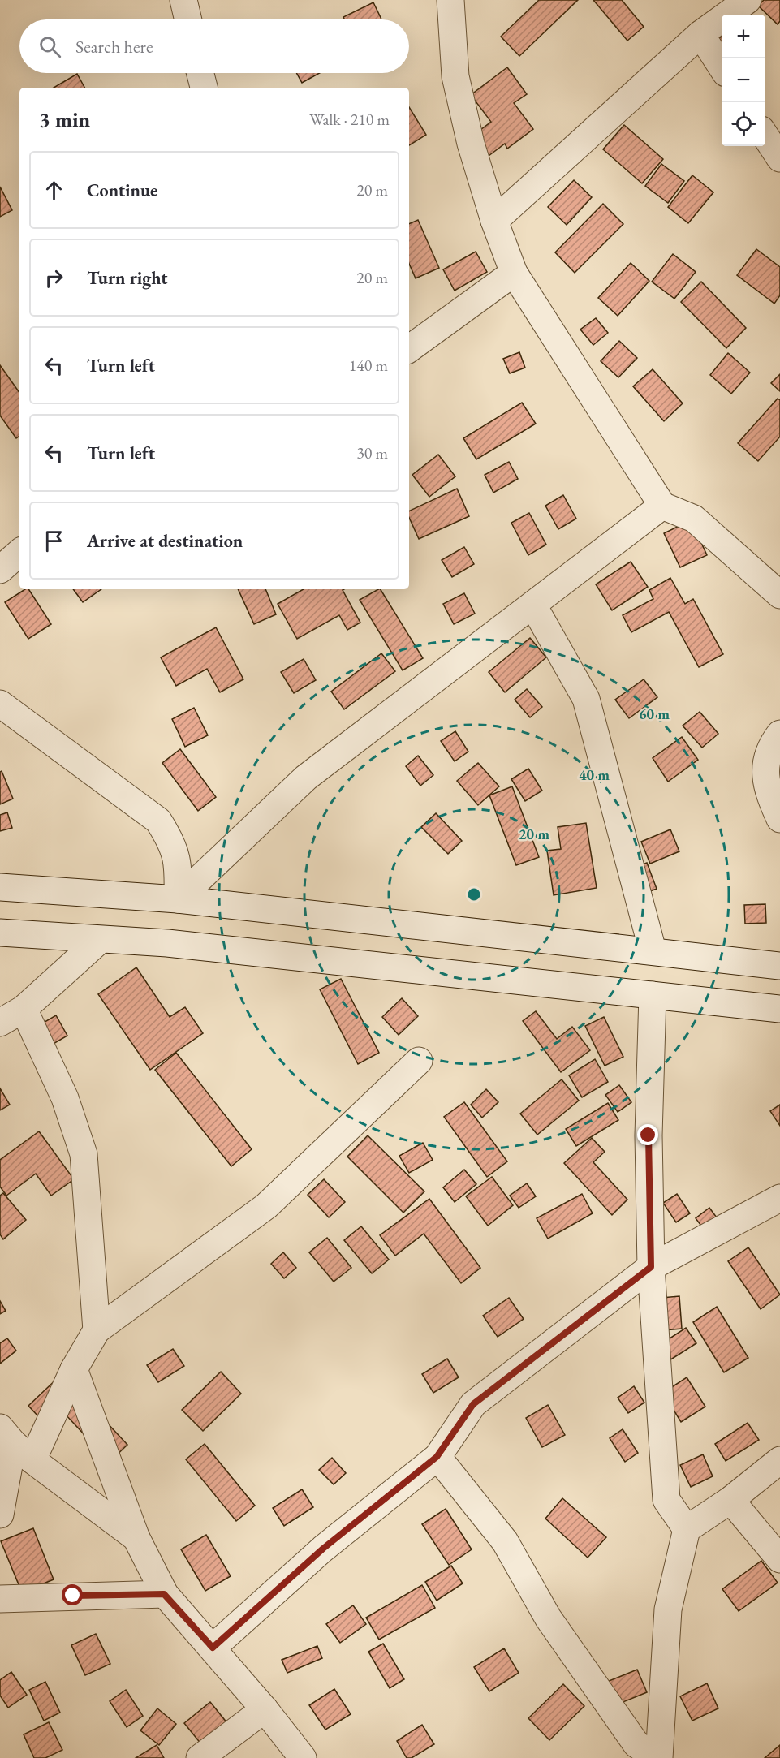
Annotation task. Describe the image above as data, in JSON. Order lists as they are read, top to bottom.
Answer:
{
  "page": {
    "map_buttons": ["+", "−"],
    "search": "Search here",
    "heading": ["3 min", "Walk · 210 m"],
    "list": [
      ["Continue", "20 m"],
      ["Turn right", "20 m"],
      ["Turn left", "140 m"],
      ["Turn left", "30 m"],
      "Arrive at destination"
    ]
  },
  "rings": ["60 m", "40 m", "20 m"]
}
